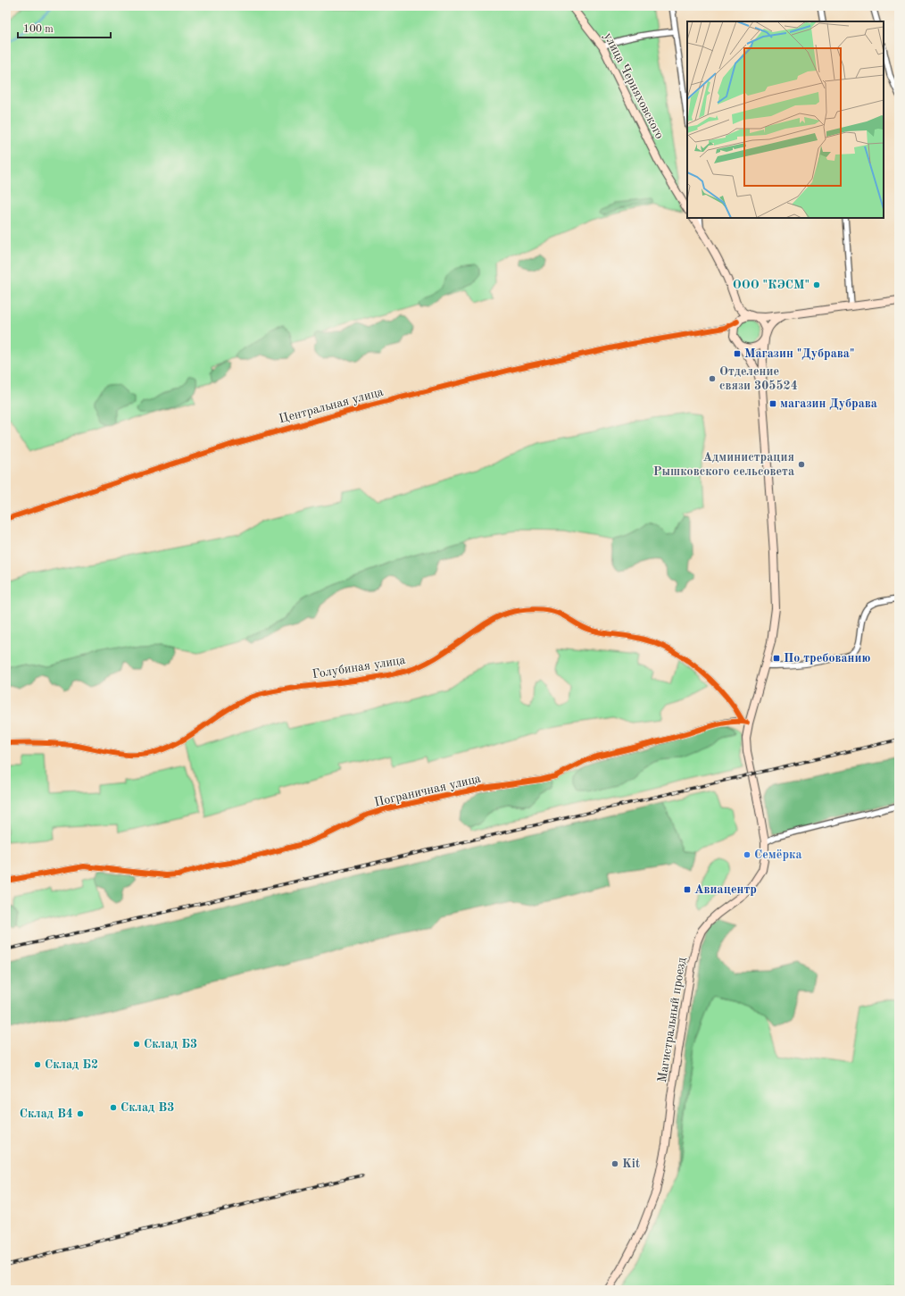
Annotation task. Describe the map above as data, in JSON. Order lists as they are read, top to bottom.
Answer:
{
  "streets": {
    "main road": ["улица Черняховского", "Магистральный проезд"],
    "street": ["Центральная улица", "Голубиная улица", "Пограничная улица"]
  },
  "crossings": [
    ["Голубиная улица", "Пограничная улица"],
    ["Голубиная улица", "Магистральный проезд"],
    ["Пограничная улица", "Магистральный проезд"]
  ],
  "places": {
    "other": [
      "ООО \"КЭСМ\"",
      "Отделение связи 305524",
      "Администрация Рышковского сельсовета",
      "Семёрка",
      "Склад Б3",
      "Склад Б2",
      "Склад В3",
      "Склад В4",
      "Kit"
    ],
    "transit": [
      "Магазин \"Дубрава\"",
      "магазин Дубрава",
      "По требованию",
      "Авиацентр"
    ]
  },
  "scale_bar": "100 m"
}
